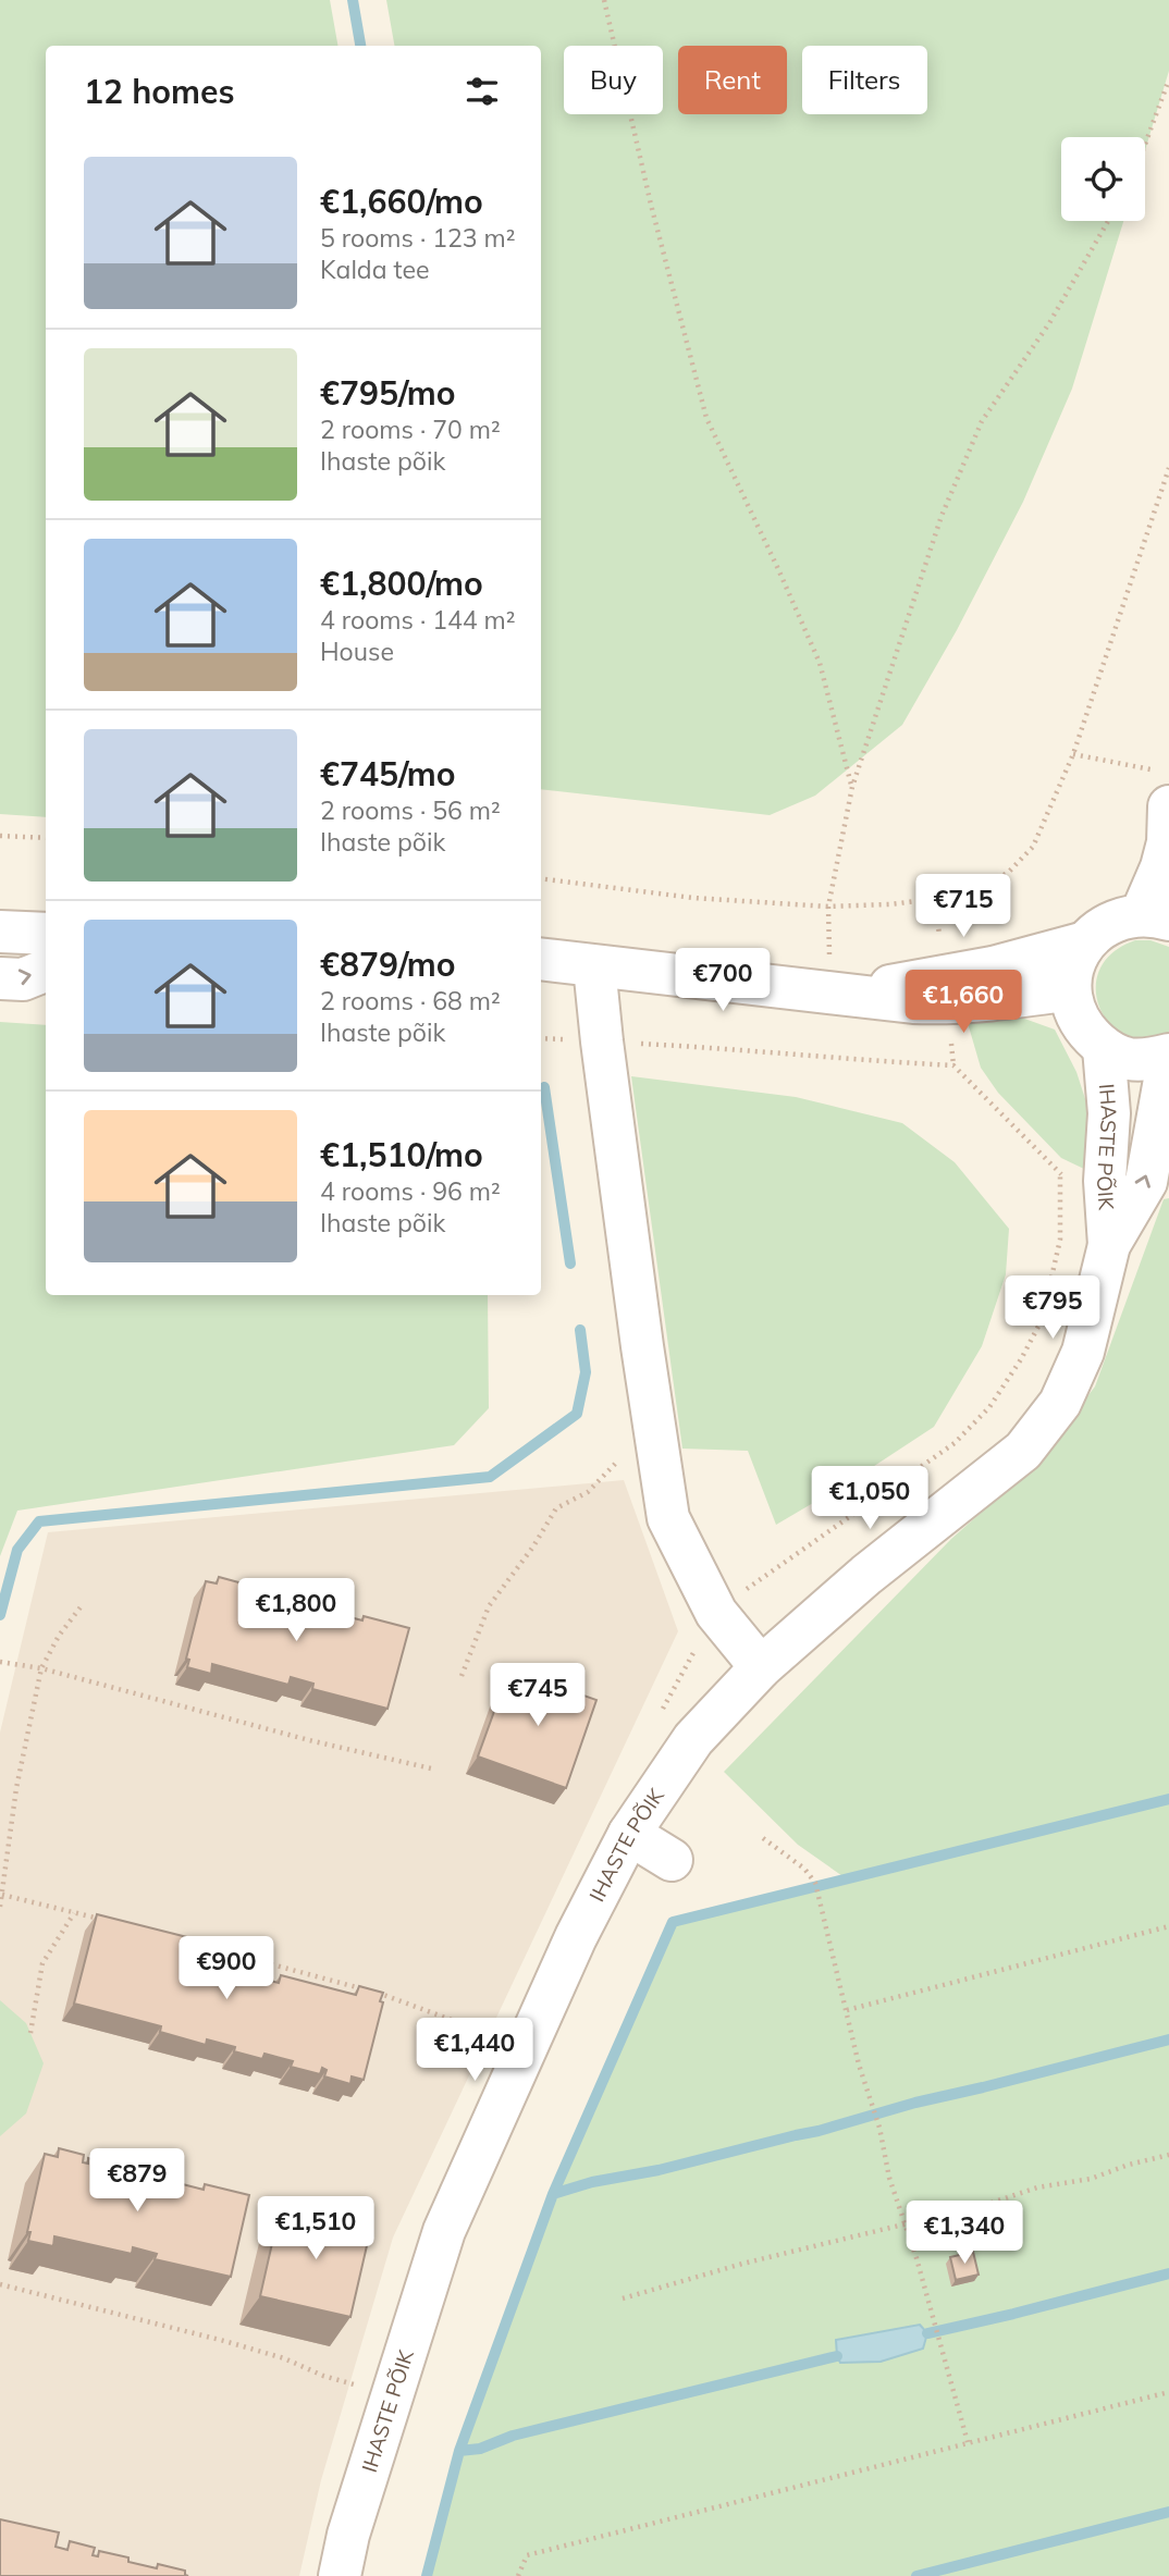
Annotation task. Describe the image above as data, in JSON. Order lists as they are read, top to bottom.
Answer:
{
  "streets": {
    "street": ["IHASTE PÕIK"]
  },
  "page": {
    "chip": ["Buy", "Rent", "Filters"],
    "heading": "12 homes",
    "list": [
      {
        "name": "€1,660/mo",
        "note": "5 rooms · 123 m² · Kalda tee"
      },
      {
        "name": "€795/mo",
        "note": "2 rooms · 70 m² · Ihaste põik"
      },
      {
        "name": "€1,800/mo",
        "note": "4 rooms · 144 m² · House"
      },
      {
        "name": "€745/mo",
        "note": "2 rooms · 56 m² · Ihaste põik"
      },
      {
        "name": "€879/mo",
        "note": "2 rooms · 68 m² · Ihaste põik"
      },
      {
        "name": "€1,510/mo",
        "note": "4 rooms · 96 m² · Ihaste põik"
      }
    ],
    "price": [
      "€715",
      "€700",
      "€1,660",
      "€795",
      "€1,050",
      "€1,800",
      "€745",
      "€900",
      "€1,440",
      "€879",
      "€1,510",
      "€1,340"
    ]
  }
}
